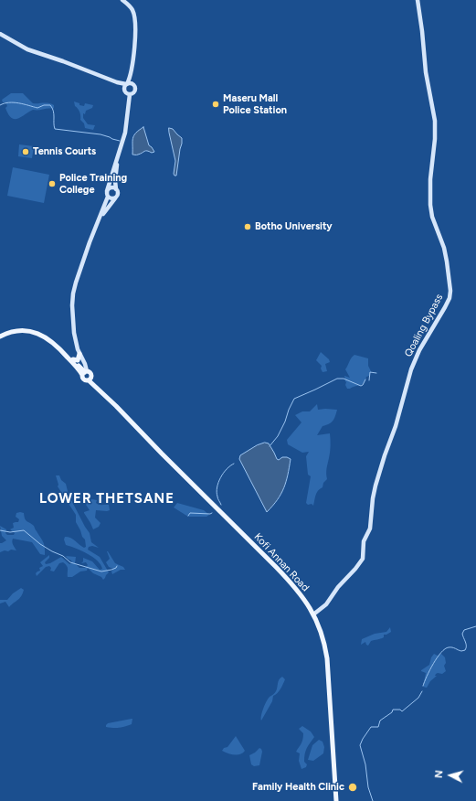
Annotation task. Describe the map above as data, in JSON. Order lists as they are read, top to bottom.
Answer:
{
  "streets": {
    "main road": ["Qoaling Bypass", "Kofi Annan Road"]
  },
  "crossings": [
    ["Qoaling Bypass", "Kofi Annan Road"]
  ],
  "districts": ["LOWER THETSANE"],
  "places": [
    "Maseru Mall Police Station",
    "Tennis Courts",
    "Police Training College",
    "Botho University",
    "Family Health Clinic"
  ],
  "north": "left"
}
